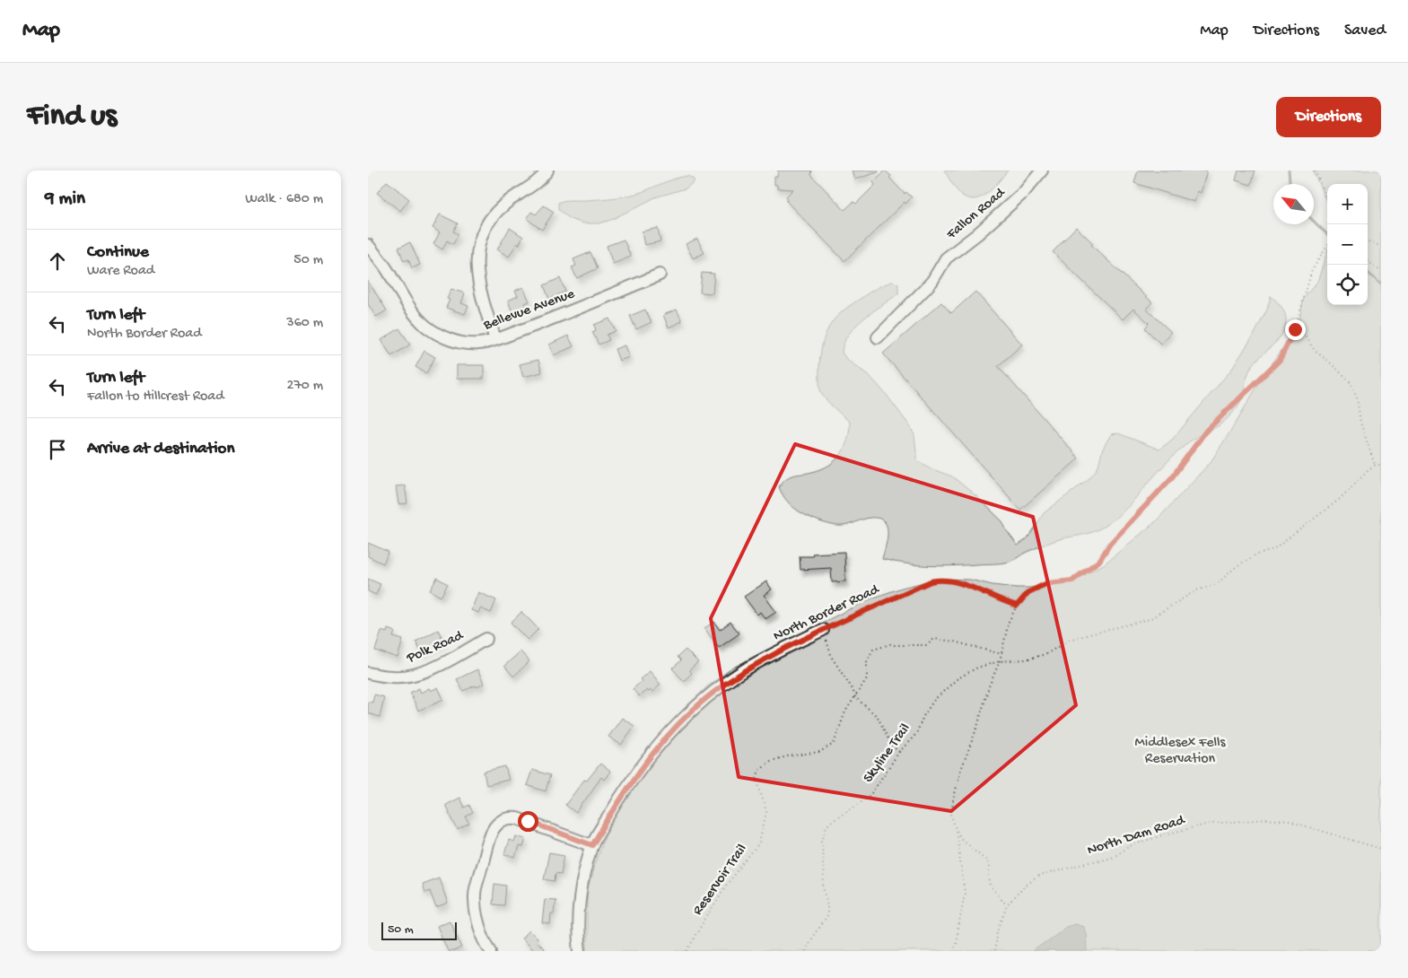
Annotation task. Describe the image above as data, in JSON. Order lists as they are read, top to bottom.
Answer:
{
  "streets": {
    "street": [
      "Fallon Road",
      "Bellevue Avenue",
      "North Border Road",
      "Polk Road"
    ],
    "path": ["Skyline Trail", "North Dam Road", "Reservoir Trail"]
  },
  "parks": ["Middlesex Fells Reservation"],
  "scale_bar": "50 m",
  "north": "top left",
  "page": {
    "header": "Map",
    "nav": ["Map", "Directions", "Saved"],
    "buttons": "Directions",
    "title": "Find us",
    "heading": ["9 min", "Walk · 680 m"],
    "map_buttons": ["+", "−"],
    "list": [
      ["Continue", "Ware Road", "50 m"],
      ["Turn left", "North Border Road", "360 m"],
      ["Turn left", "Fallon to Hillcrest Road", "270 m"],
      "Arrive at destination"
    ],
    "scale": "50 m"
  }
}
